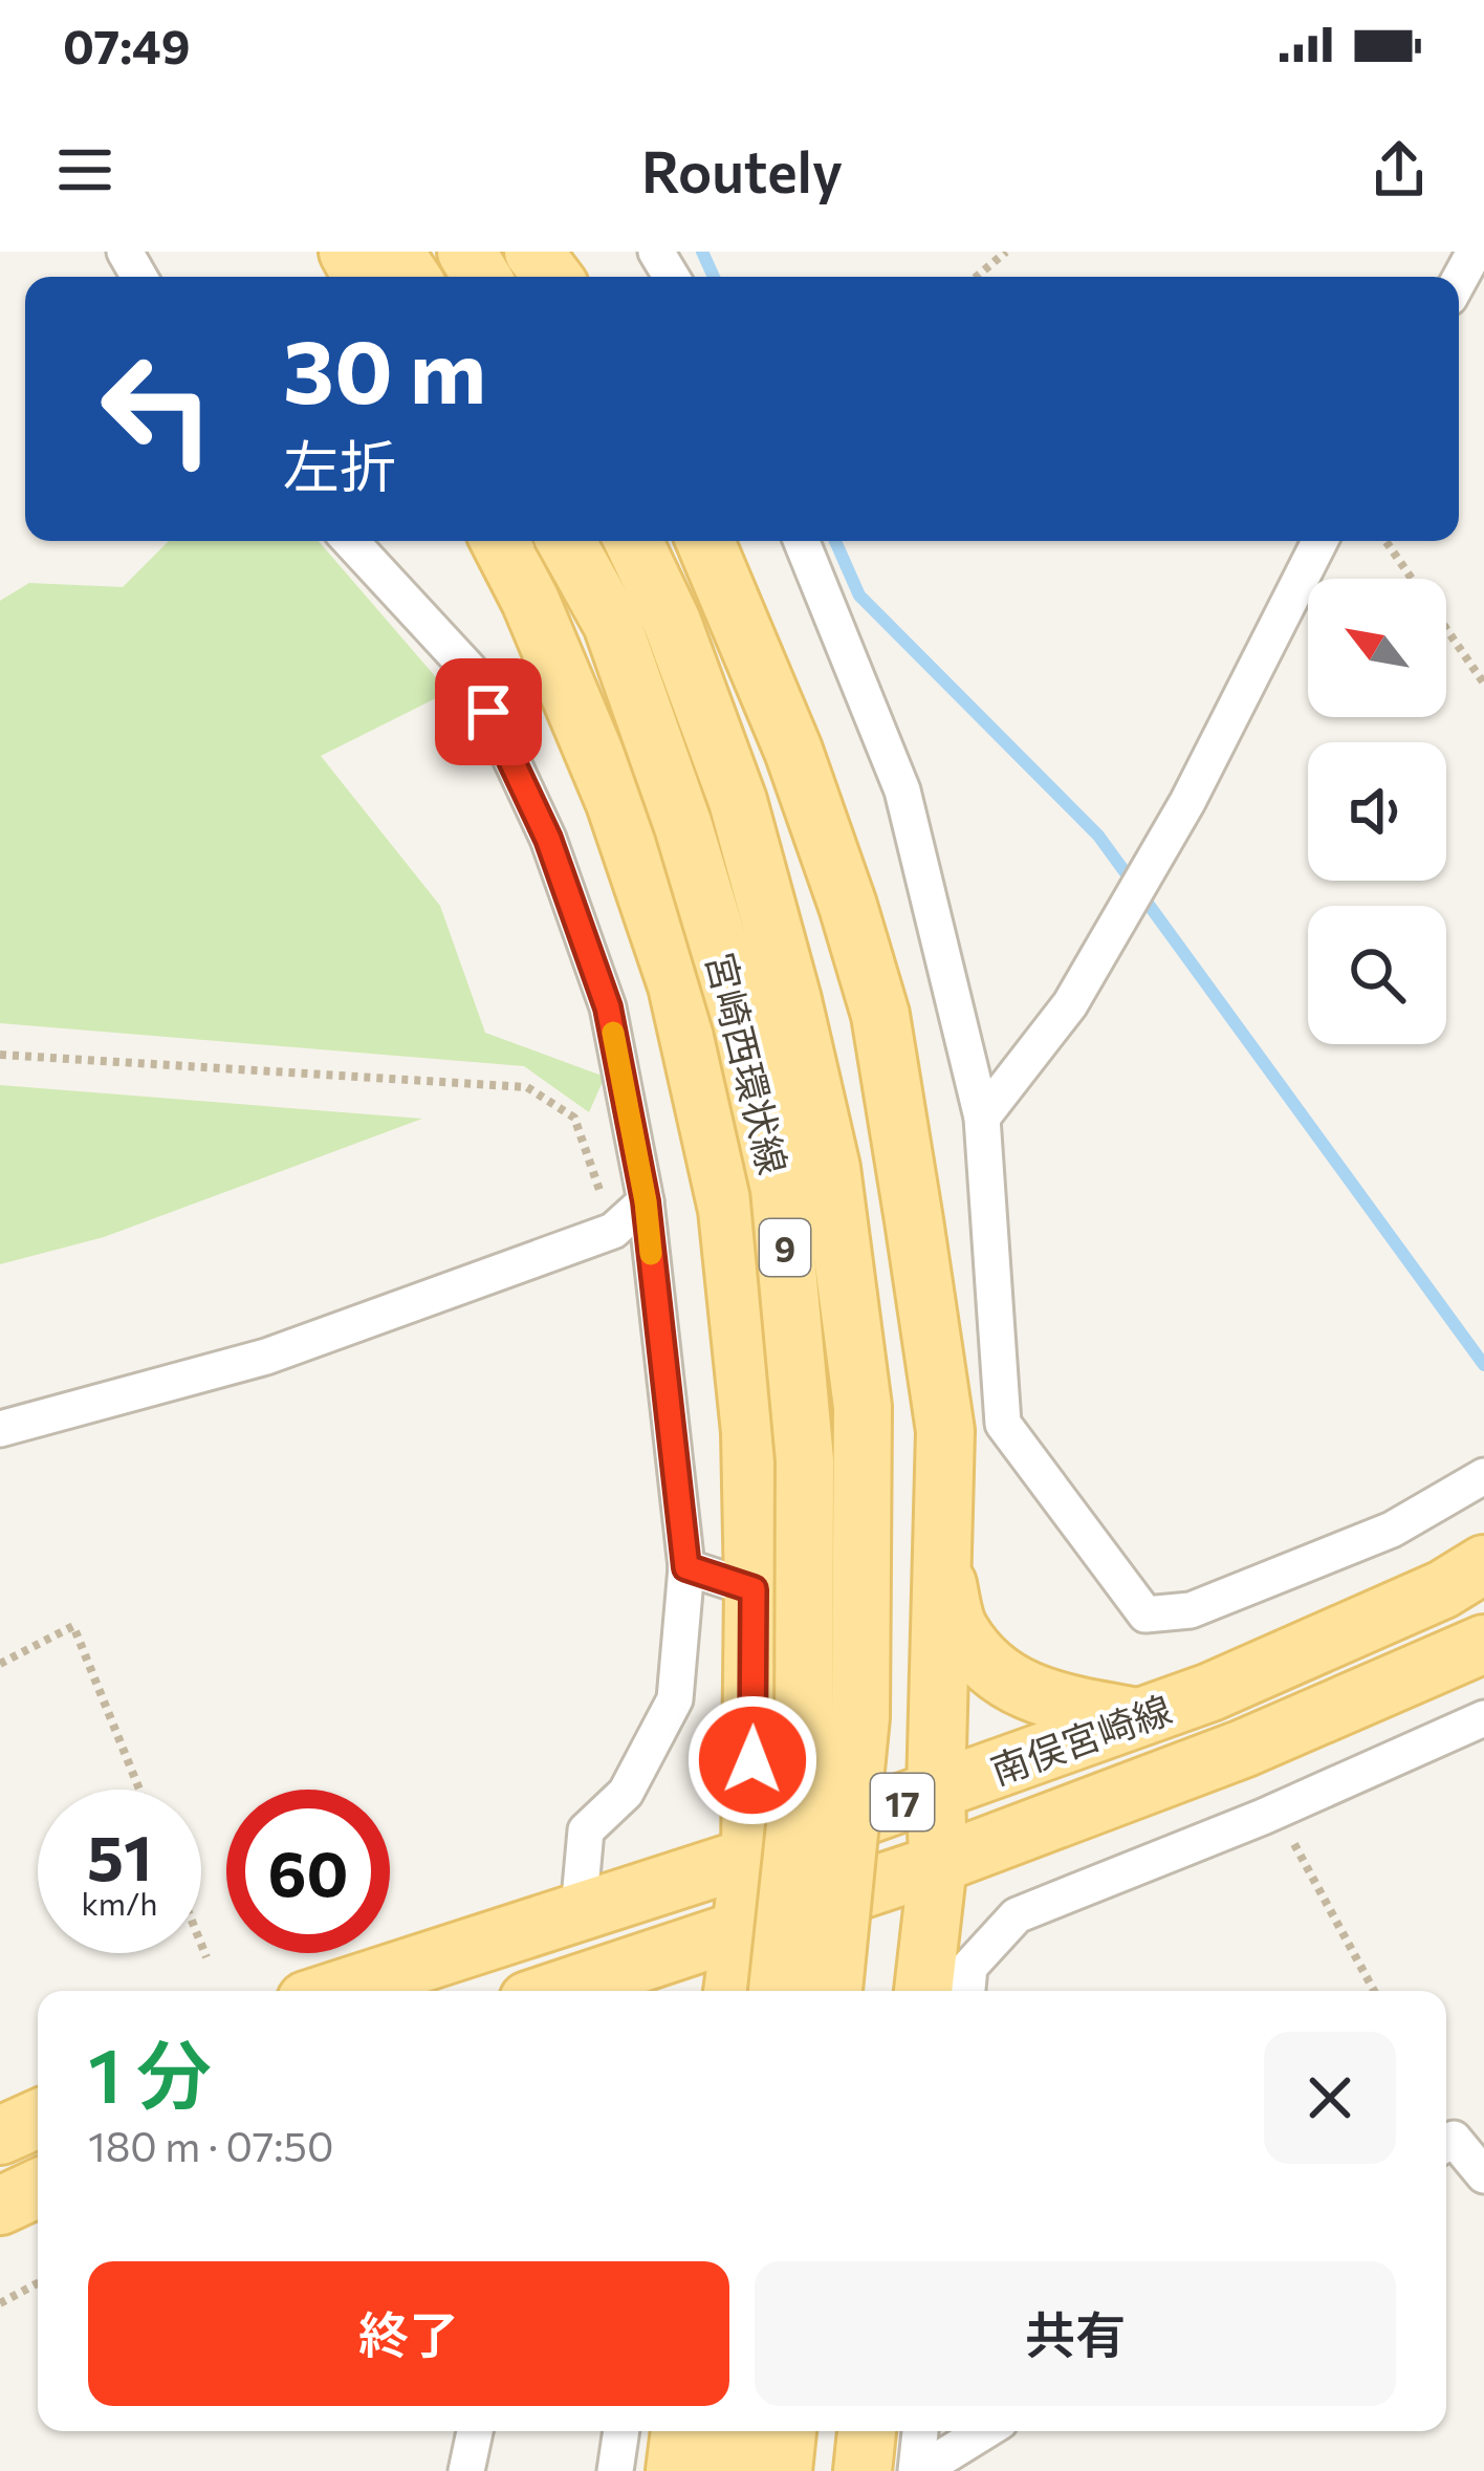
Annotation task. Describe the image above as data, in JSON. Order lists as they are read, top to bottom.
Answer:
{
  "streets": {
    "main road": [
      "宮崎西環状線",
      "9",
      "南俣宮崎線",
      "17"
    ]
  },
  "north": "top left",
  "page": {
    "status": "07:49",
    "header": "Routely",
    "turn": ["30 m", "左折"],
    "speed": "51 km/h",
    "limit": "60",
    "heading": ["1 分", "180 m · 07:50"],
    "buttons": ["終了", "共有"]
  }
}
